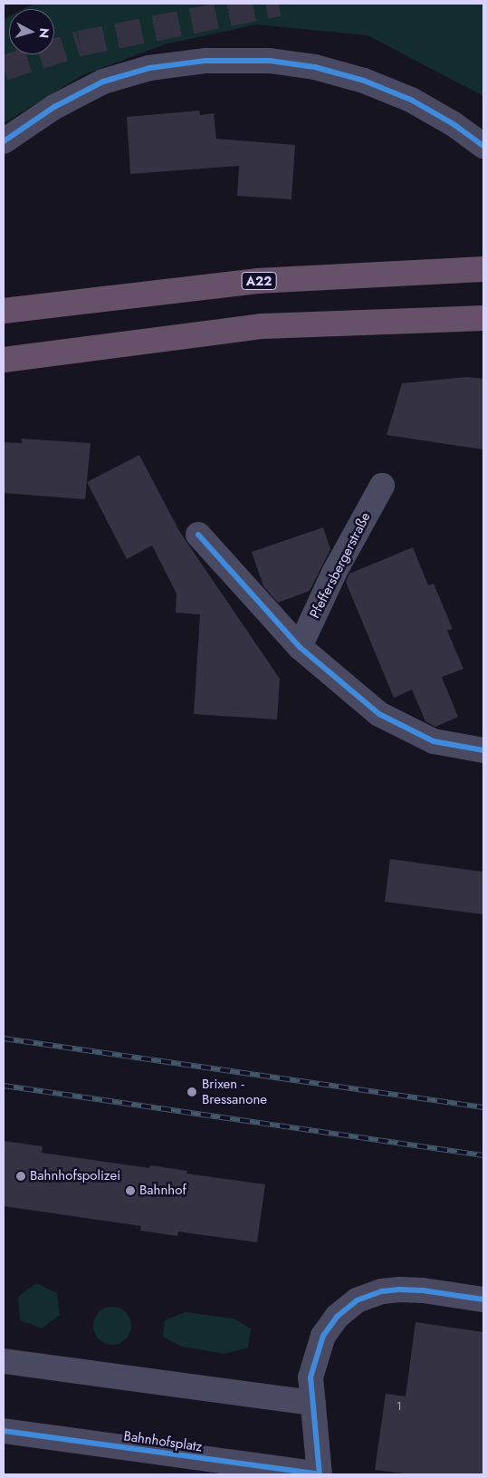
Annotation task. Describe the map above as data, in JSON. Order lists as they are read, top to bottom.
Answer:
{
  "streets": {
    "highway": ["A22"],
    "street": ["Pfeffersbergerstraße", "Bahnhofsplatz"]
  },
  "places": ["Brixen - Bressanone", "Bahnhofspolizei", "Bahnhof"],
  "house_numbers": ["1"],
  "north": "right"
}
